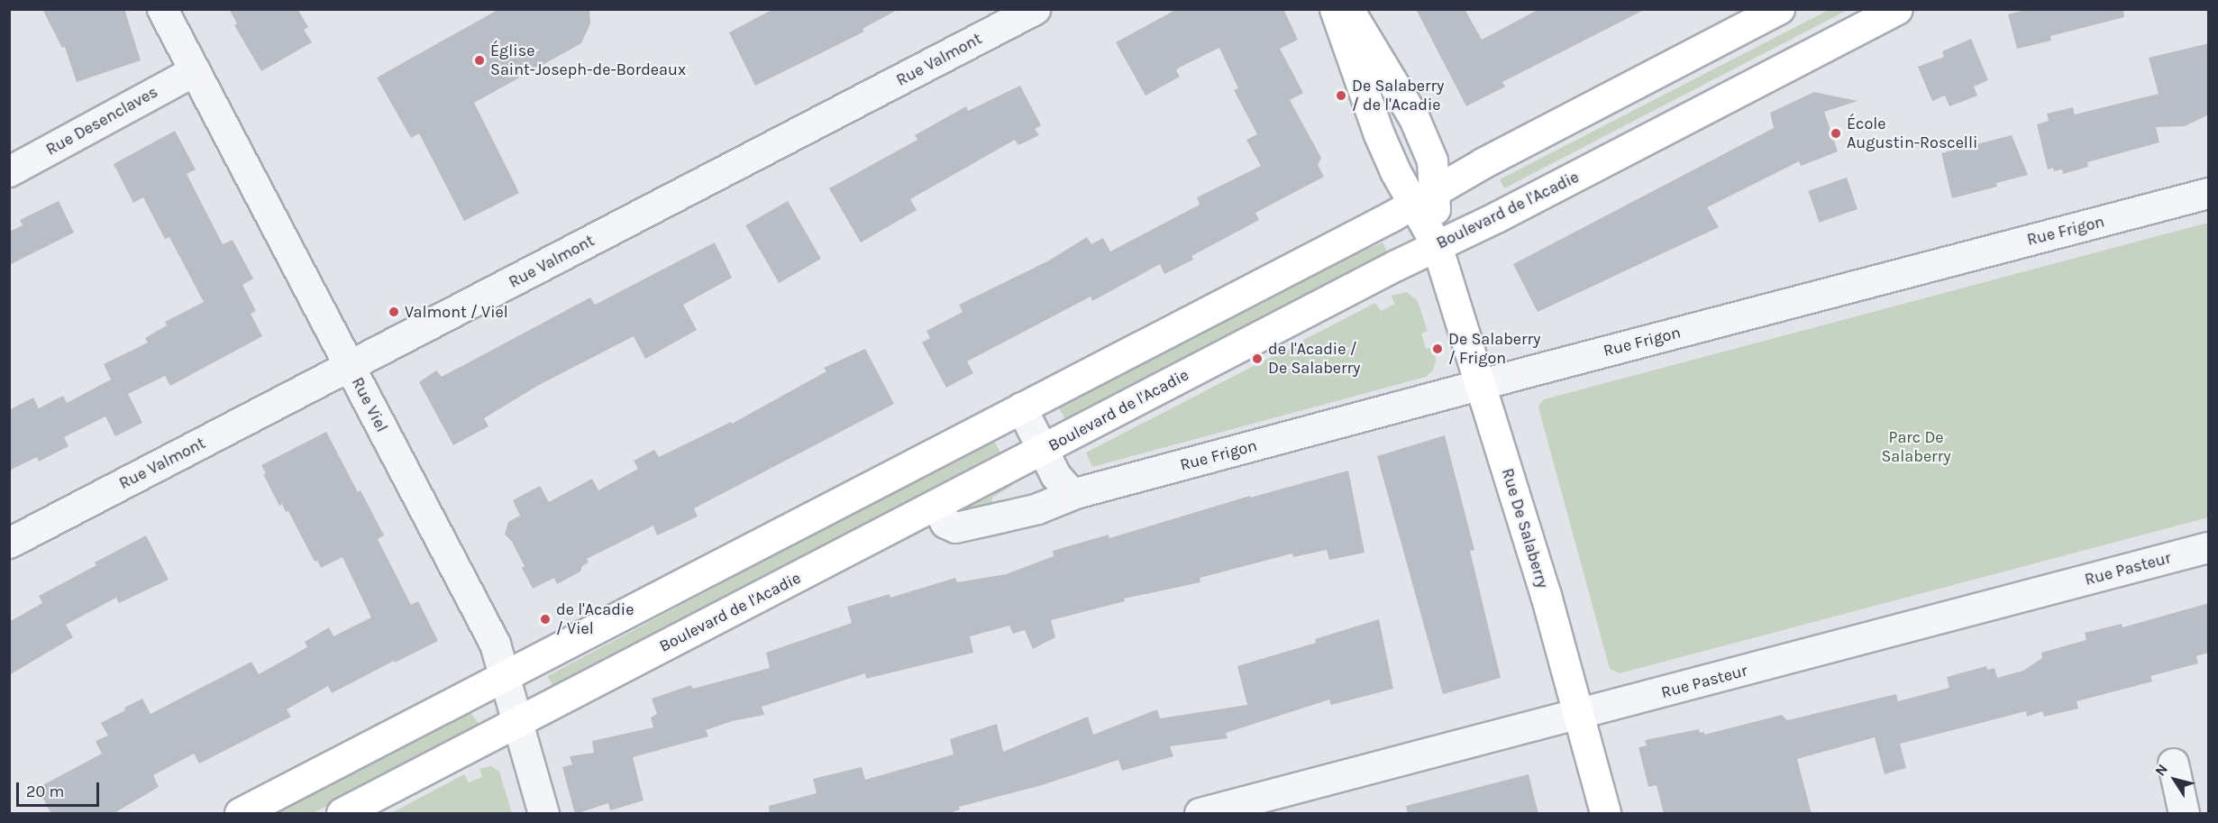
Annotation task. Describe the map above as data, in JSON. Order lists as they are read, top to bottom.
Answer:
{
  "streets": {
    "main road": ["Boulevard de l'Acadie", "Rue De Salaberry"],
    "street": [
      "Rue Valmont",
      "Rue Desenclaves",
      "Rue Frigon",
      "Rue Viel",
      "Rue Pasteur"
    ]
  },
  "crossings": [
    ["Rue Valmont", "Rue Viel"],
    ["Rue Desenclaves", "Rue Viel"],
    ["Boulevard de l'Acadie", "Rue Frigon"],
    ["Boulevard de l'Acadie", "Rue Viel"],
    ["Boulevard de l'Acadie", "Rue De Salaberry"],
    ["Rue Frigon", "Rue De Salaberry"],
    ["Rue De Salaberry", "Rue Pasteur"]
  ],
  "parks": ["Parc De Salaberry"],
  "places": [
    "Église Saint-Joseph-de-Bordeaux",
    "De Salaberry / de l'Acadie",
    "École Augustin-Roscelli",
    "Valmont / Viel",
    "De Salaberry / Frigon",
    "de l'Acadie / De Salaberry",
    "de l'Acadie / Viel"
  ],
  "scale_bar": "20 m",
  "north": "top left"
}
